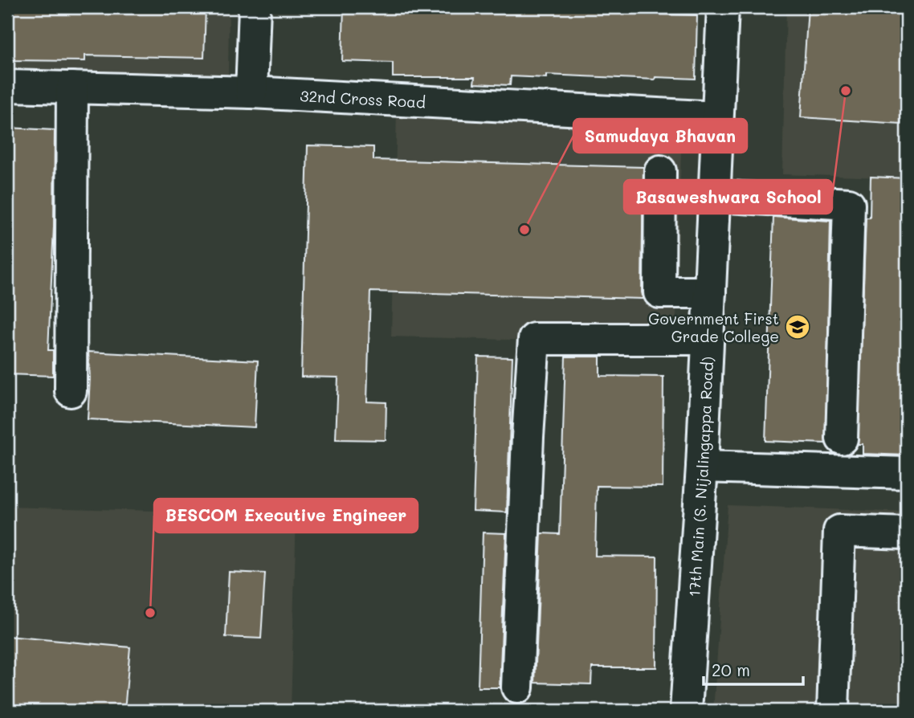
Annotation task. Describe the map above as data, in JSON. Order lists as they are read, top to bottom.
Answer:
{
  "streets": {
    "street": ["32nd Cross Road", "17th Main (S. Nijalingappa Road)"]
  },
  "crossings": [
    ["32nd Cross Road", "17th Main (S. Nijalingappa Road)"]
  ],
  "places": {
    "other": ["Basaweshwara School", "Samudaya Bhavan", "BESCOM Executive Engineer"],
    "school or university": ["Government First Grade College"]
  },
  "scale_bar": "20 m"
}
